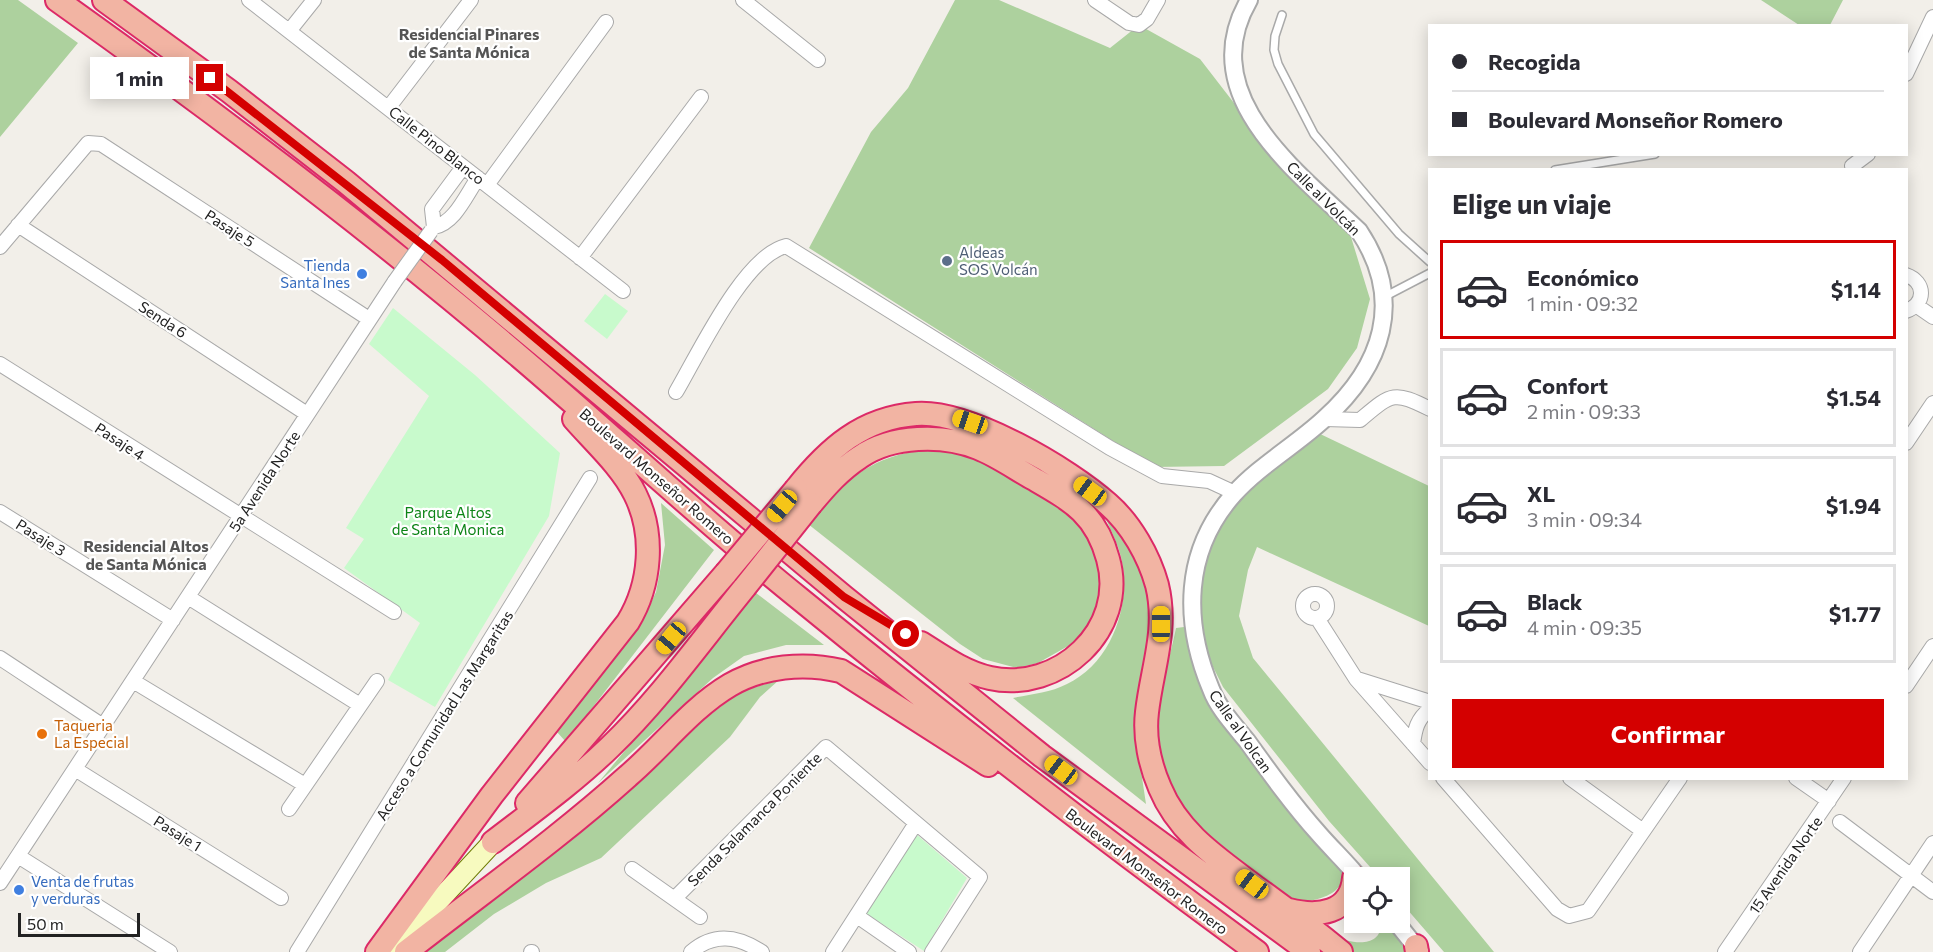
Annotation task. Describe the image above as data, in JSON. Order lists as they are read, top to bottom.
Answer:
{
  "streets": {
    "highway": ["Boulevard Monseñor Romero"],
    "street": [
      "Calle Pino Blanco",
      "Calle al Volcán",
      "Pasaje 5",
      "Senda 6",
      "Pasaje 4",
      "5a Avenida Norte",
      "Pasaje 3",
      "Acceso a Comunidad Las Margaritas",
      "Calle al Volcan",
      "Senda Salamanca Poniente",
      "Pasaje 1",
      "15 Avenida Norte"
    ]
  },
  "crossings": [
    ["Calle Pino Blanco", "5a Avenida Norte"],
    ["Calle al Volcán", "Calle al Volcan"],
    ["Pasaje 5", "Senda 6"],
    ["Pasaje 5", "5a Avenida Norte"],
    ["Senda 6", "5a Avenida Norte"],
    ["Pasaje 4", "5a Avenida Norte"],
    ["5a Avenida Norte", "Pasaje 3"],
    ["5a Avenida Norte", "Pasaje 1"]
  ],
  "districts": ["Residencial Pinares de Santa Mónica", "Residencial Altos de Santa Mónica"],
  "parks": ["Parque Altos de Santa Monica"],
  "places": [
    "Aldeas SOS Volcán",
    "Tienda Santa Ines",
    "Taqueria La Especial",
    "Venta de frutas y verduras"
  ],
  "scale_bar": "50 m",
  "page": {
    "banner": ["Recogida", "Boulevard Monseñor Romero"],
    "bubble": "1 min",
    "heading": "Elige un viaje",
    "list": [
      {
        "name": "Económico",
        "note": "1 min · 09:32",
        "value": "$1.14"
      },
      {
        "name": "Confort",
        "note": "2 min · 09:33",
        "value": "$1.54"
      },
      {
        "name": "XL",
        "note": "3 min · 09:34",
        "value": "$1.94"
      },
      {
        "name": "Black",
        "note": "4 min · 09:35",
        "value": "$1.77"
      }
    ],
    "buttons": "Confirmar",
    "scale": "50 m"
  }
}
